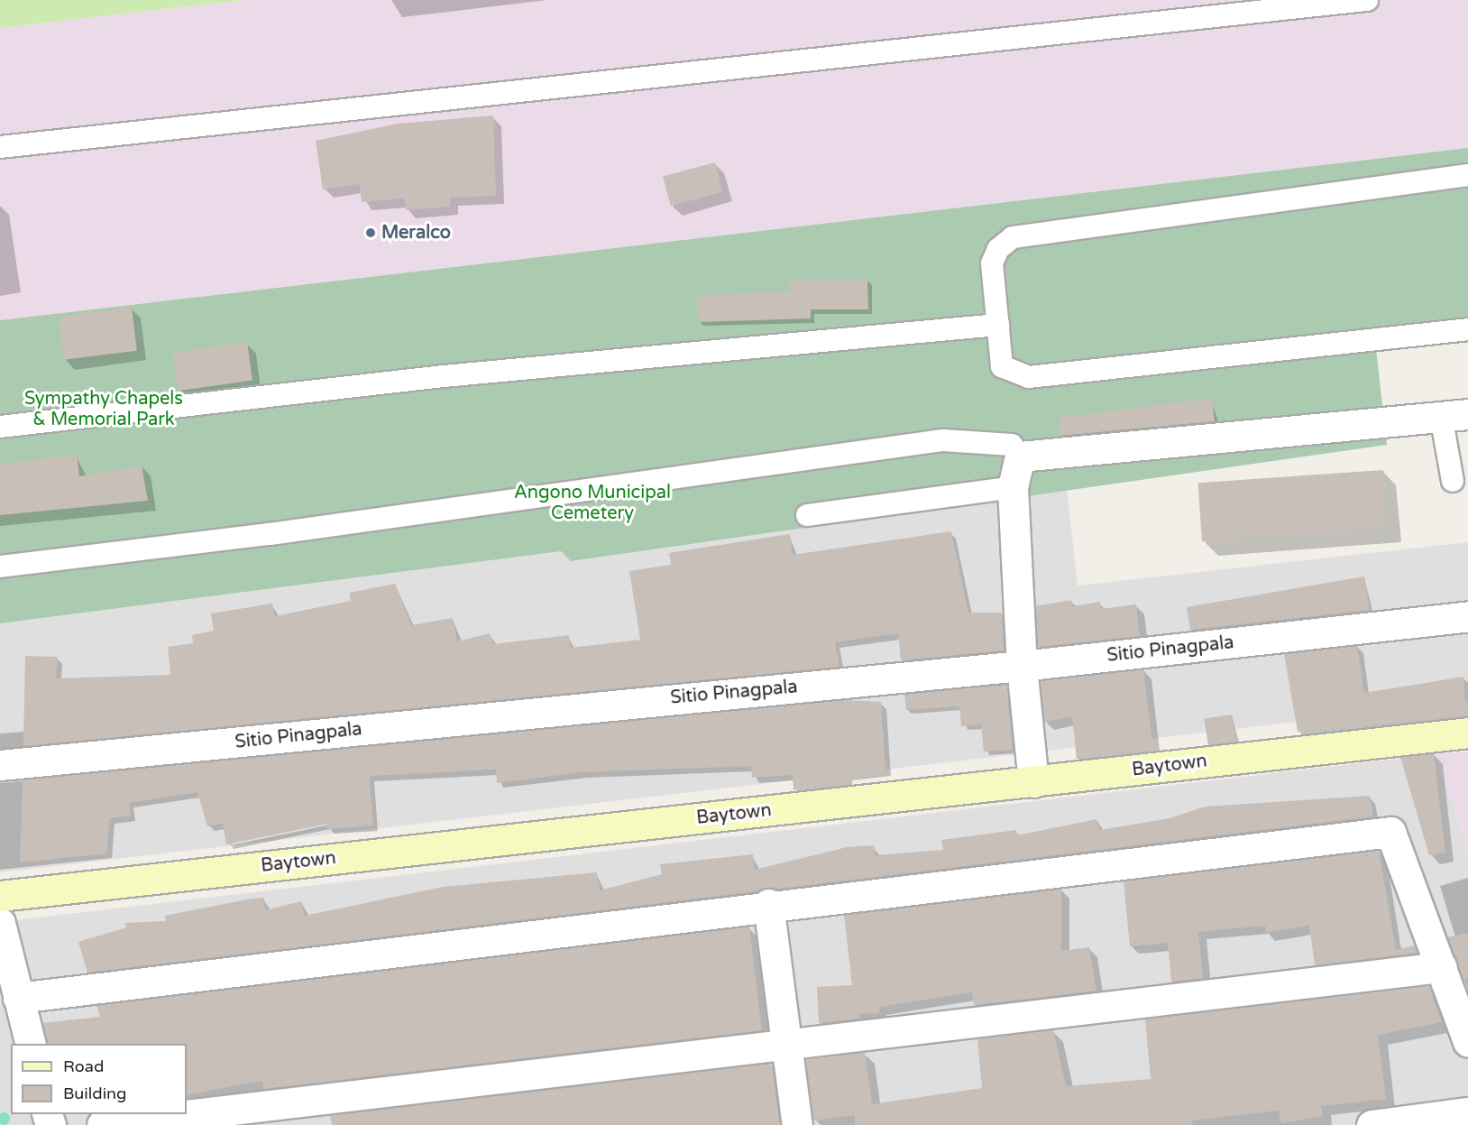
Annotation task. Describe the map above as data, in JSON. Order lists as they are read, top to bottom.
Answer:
{
  "streets": {
    "main road": ["Baytown"],
    "street": ["Sitio Pinagpala"]
  },
  "parks": ["Sympathy Chapels & Memorial Park", "Angono Municipal Cemetery"],
  "places": ["Meralco"],
  "legend": ["Road", "Building"]
}
